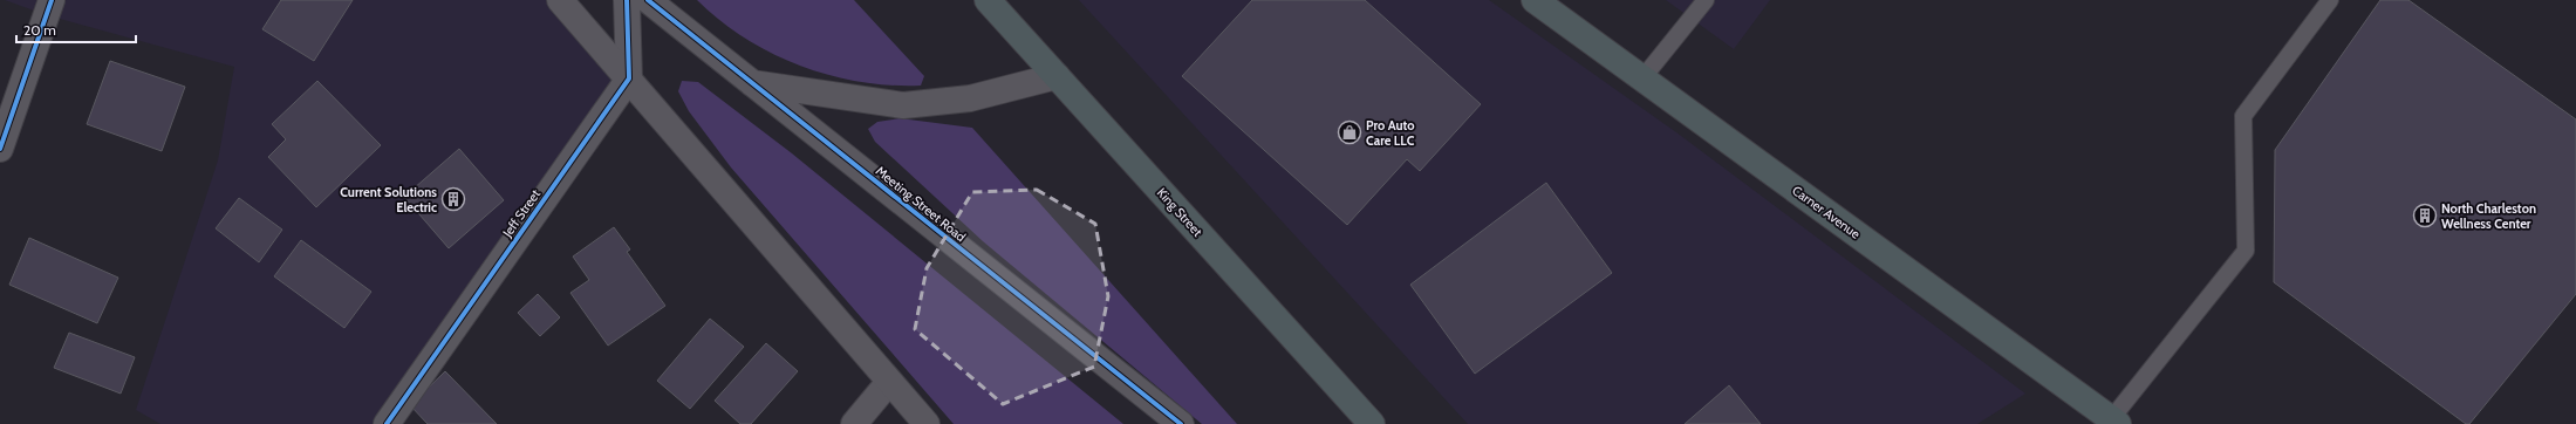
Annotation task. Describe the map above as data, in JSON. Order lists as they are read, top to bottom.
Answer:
{
  "streets": {
    "main road": ["King Street", "Carner Avenue"],
    "street": ["Meeting Street Road", "Jeff Street"]
  },
  "places": {
    "shop": ["Pro Auto Care LLC"],
    "building": ["Current Solutions Electric", "North Charleston Wellness Center"]
  },
  "scale_bar": "20 m"
}
